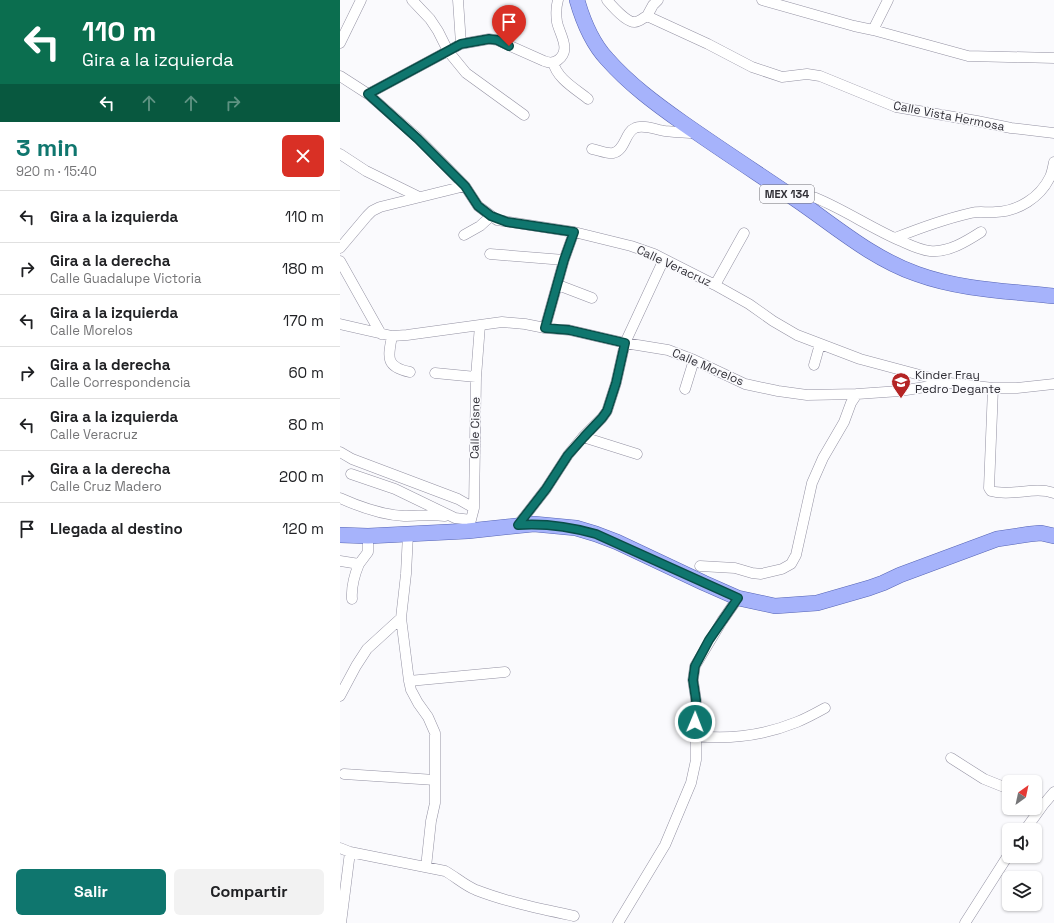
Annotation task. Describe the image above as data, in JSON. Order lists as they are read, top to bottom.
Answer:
{
  "streets": {
    "main road": ["MEX 134"],
    "street": [
      "Calle Vista Hermosa",
      "Calle Veracruz",
      "Calle Morelos",
      "Calle Cisne"
    ]
  },
  "crossings": [
    ["Calle Veracruz", "Calle Morelos"],
    ["Calle Morelos", "Calle Cisne"]
  ],
  "places": {
    "school or university": ["Kinder Fray Pedro Degante"]
  },
  "north": "top right",
  "page": {
    "turn": ["110 m", "Gira a la izquierda"],
    "heading": ["3 min", "920 m · 15:40"],
    "list": [
      {
        "name": "Gira a la izquierda",
        "value": "110 m"
      },
      {
        "name": "Gira a la derecha",
        "note": "Calle Guadalupe Victoria",
        "value": "180 m"
      },
      {
        "name": "Gira a la izquierda",
        "note": "Calle Morelos",
        "value": "170 m"
      },
      {
        "name": "Gira a la derecha",
        "note": "Calle Correspondencia",
        "value": "60 m"
      },
      {
        "name": "Gira a la izquierda",
        "note": "Calle Veracruz",
        "value": "80 m"
      },
      {
        "name": "Gira a la derecha",
        "note": "Calle Cruz Madero",
        "value": "200 m"
      },
      {
        "name": "Llegada al destino",
        "value": "120 m"
      }
    ],
    "buttons": ["Salir", "Compartir"]
  }
}
